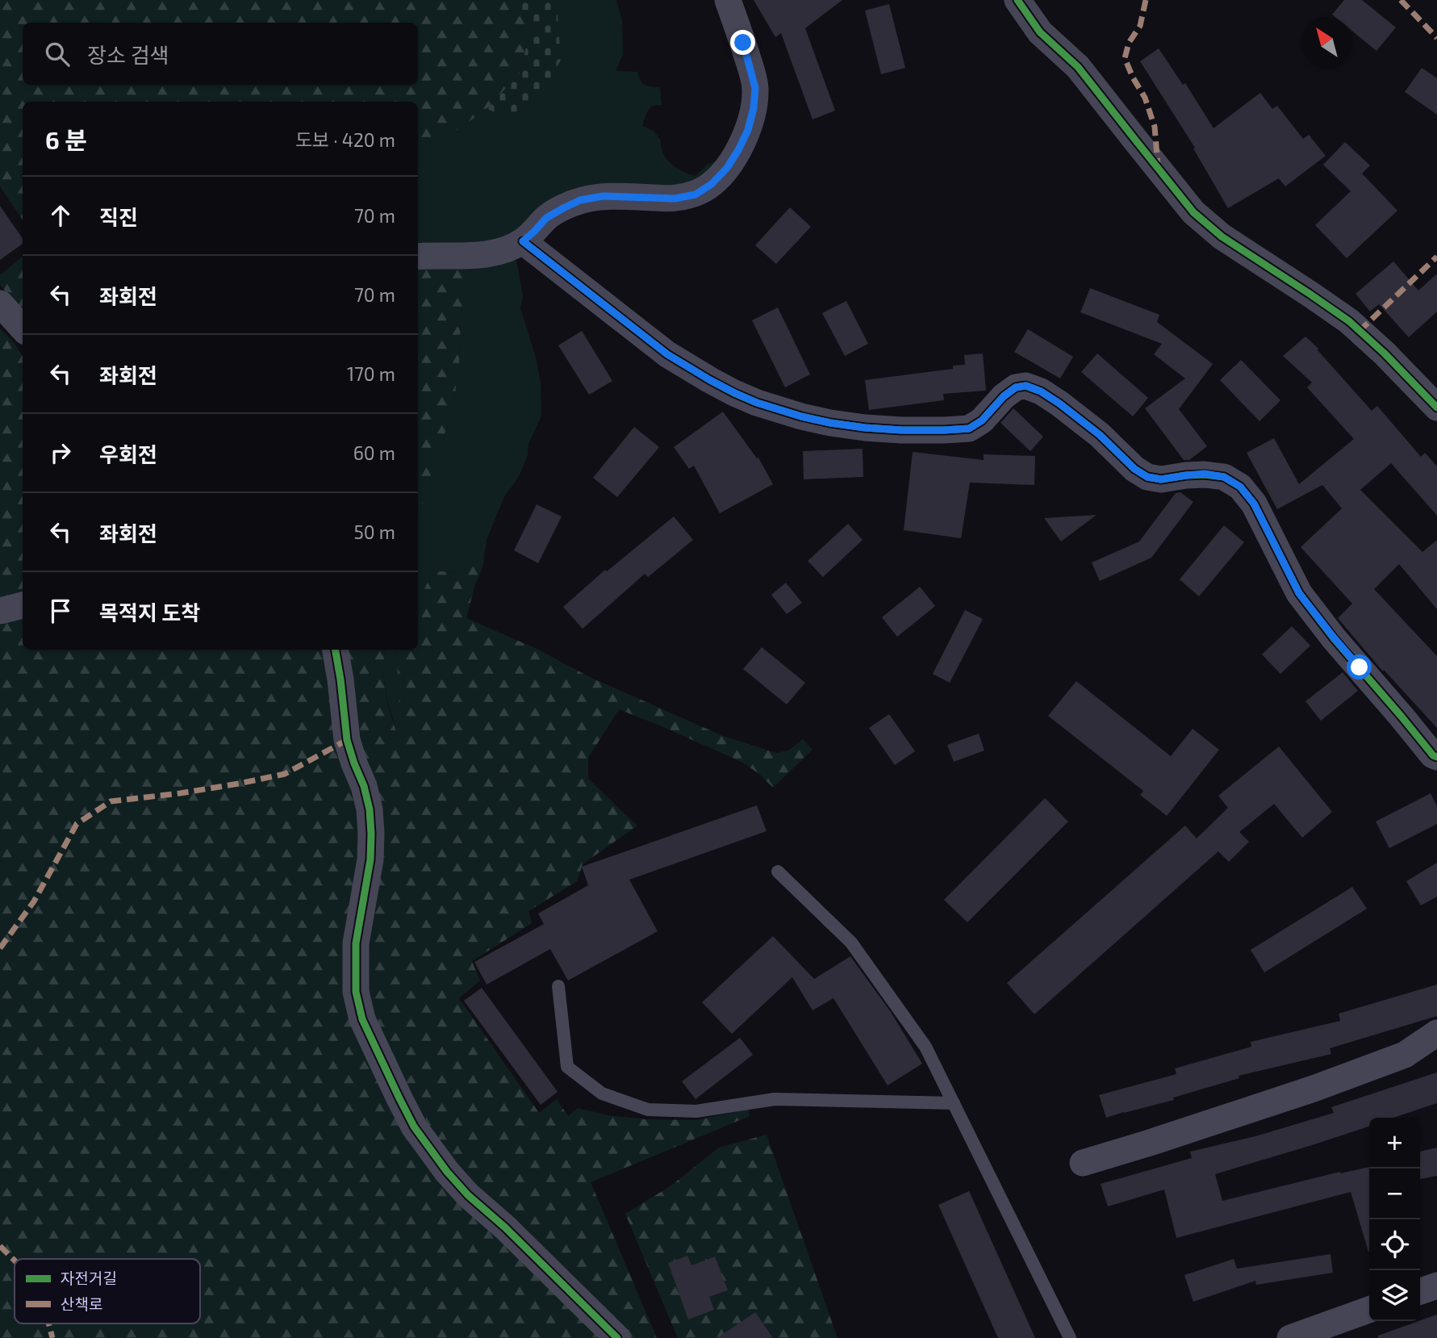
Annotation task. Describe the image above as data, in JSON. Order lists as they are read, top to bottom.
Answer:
{
  "legend": ["자전거길", "산책로"],
  "north": "top left",
  "page": {
    "search": "장소 검색",
    "heading": ["6 분", "도보 · 420 m"],
    "list": [
      ["직진", "70 m"],
      ["좌회전", "70 m"],
      ["좌회전", "170 m"],
      ["우회전", "60 m"],
      ["좌회전", "50 m"],
      "목적지 도착"
    ],
    "map_buttons": ["+", "−"]
  }
}
